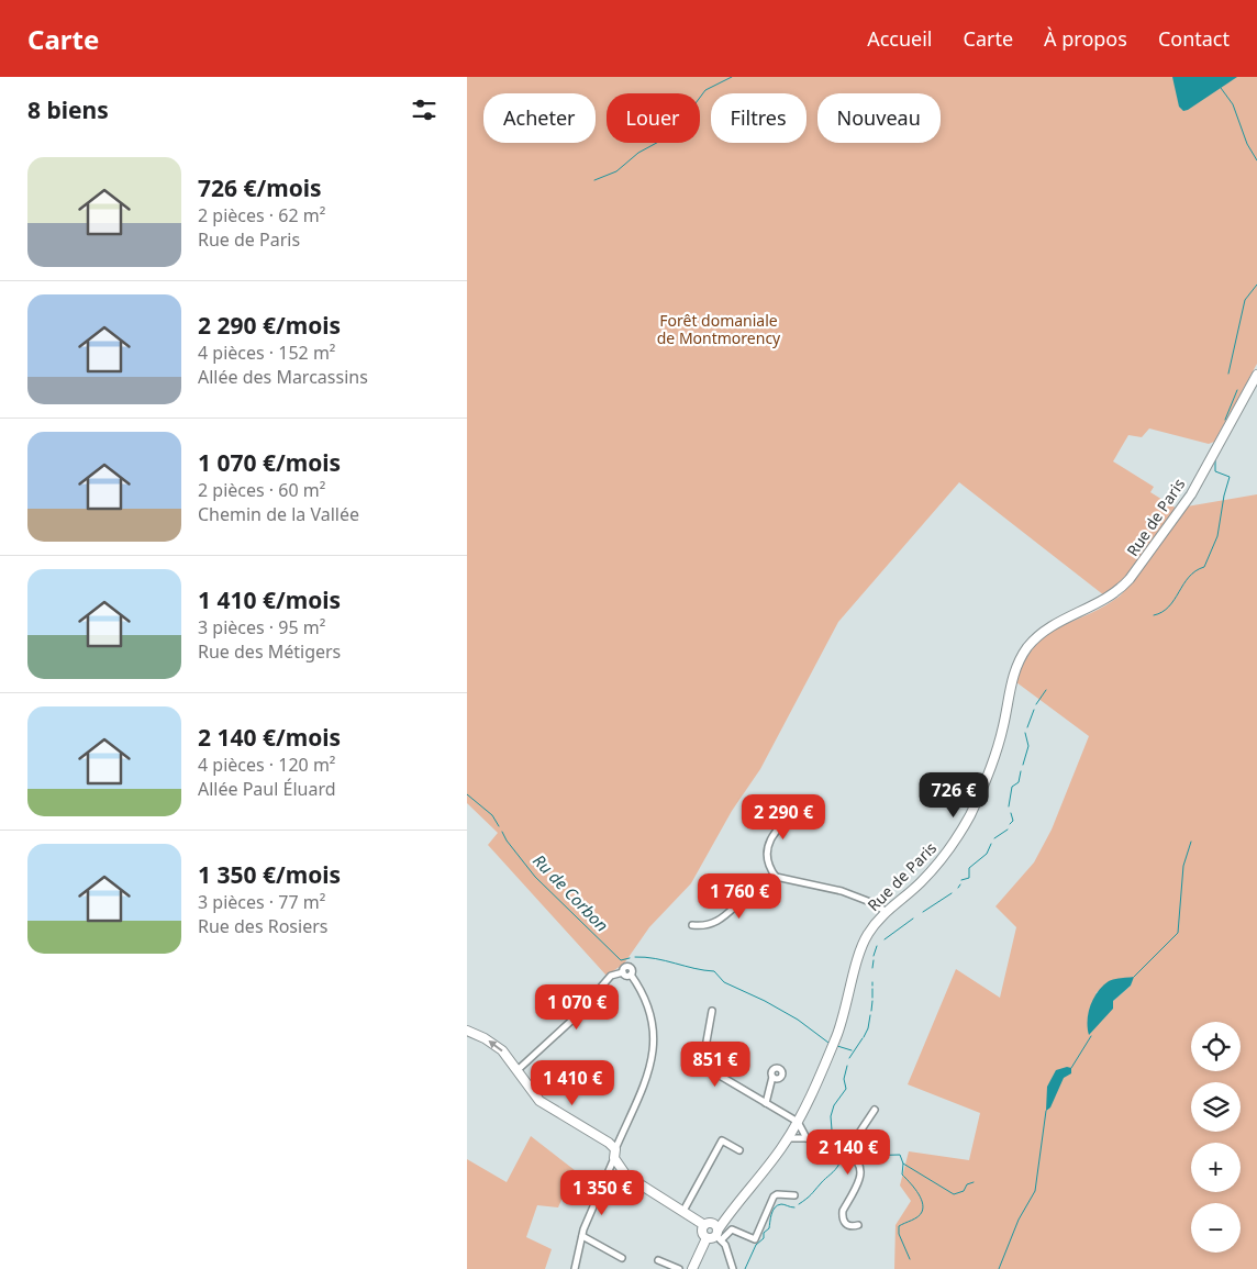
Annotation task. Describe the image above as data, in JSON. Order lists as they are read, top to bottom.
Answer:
{
  "streets": {
    "main road": ["Rue de Paris"]
  },
  "water": ["Ru de Corbon"],
  "parks": ["Forêt domaniale de Montmorency"],
  "page": {
    "header": "Carte",
    "nav": [
      "Accueil",
      "Carte",
      "À propos",
      "Contact"
    ],
    "heading": "8 biens",
    "chip": [
      "Acheter",
      "Louer",
      "Filtres",
      "Nouveau"
    ],
    "list": [
      {
        "name": "726 €/mois",
        "note": "2 pièces · 62 m² · Rue de Paris"
      },
      {
        "name": "2 290 €/mois",
        "note": "4 pièces · 152 m² · Allée des Marcassins"
      },
      {
        "name": "1 070 €/mois",
        "note": "2 pièces · 60 m² · Chemin de la Vallée"
      },
      {
        "name": "1 410 €/mois",
        "note": "3 pièces · 95 m² · Rue des Métigers"
      },
      {
        "name": "2 140 €/mois",
        "note": "4 pièces · 120 m² · Allée Paul Éluard"
      },
      {
        "name": "1 350 €/mois",
        "note": "3 pièces · 77 m² · Rue des Rosiers"
      }
    ],
    "price": [
      "726 €",
      "2 290 €",
      "1 760 €",
      "1 070 €",
      "851 €",
      "1 410 €",
      "2 140 €",
      "1 350 €"
    ],
    "map_buttons": ["+", "−"]
  }
}
